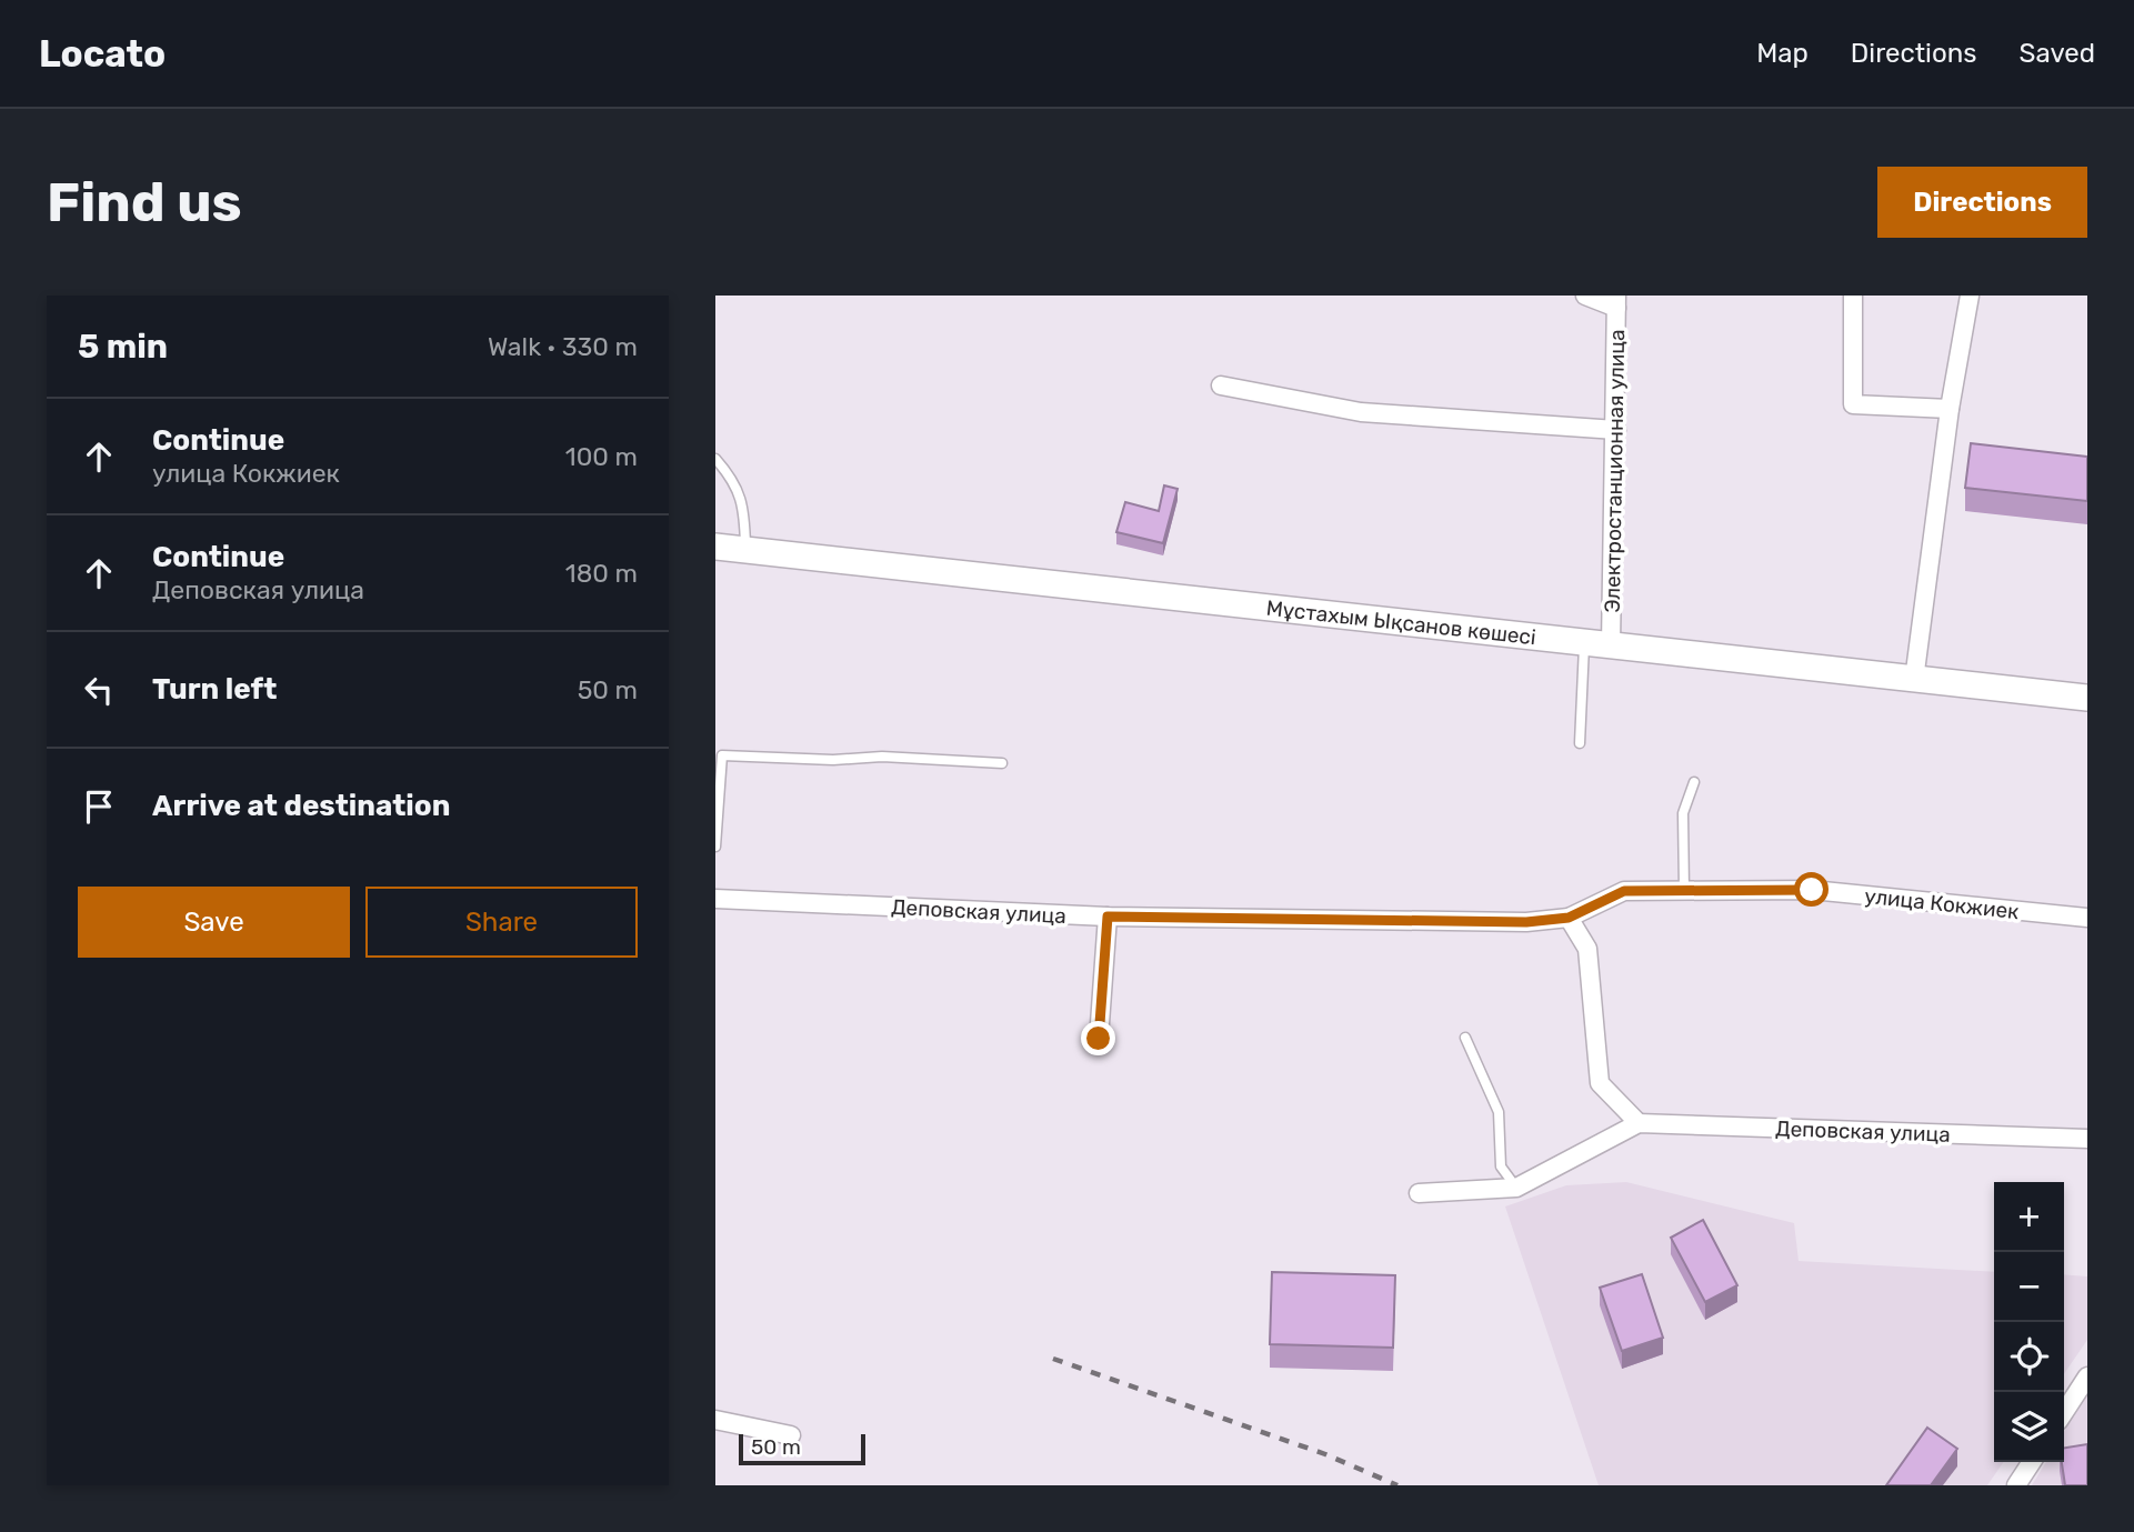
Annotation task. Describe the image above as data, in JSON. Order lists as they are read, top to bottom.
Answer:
{
  "streets": {
    "main road": ["Мұстахым Ықсанов көшесі"],
    "street": ["Электростанционная улица", "улица Кокжиек", "Деповская улица"]
  },
  "crossings": [
    ["Электростанционная улица", "Мұстахым Ықсанов көшесі"],
    ["улица Кокжиек", "Деповская улица"]
  ],
  "scale_bar": "50 m",
  "page": {
    "header": "Locato",
    "nav": ["Map", "Directions", "Saved"],
    "buttons": [
      "Directions",
      ["Save", "Share"]
    ],
    "title": "Find us",
    "heading": ["5 min", "Walk · 330 m"],
    "list": [
      ["Continue", "улица Кокжиек", "100 m"],
      ["Continue", "Деповская улица", "180 m"],
      ["Turn left", "50 m"],
      "Arrive at destination"
    ],
    "map_buttons": ["+", "−"],
    "scale": "50 m"
  }
}
